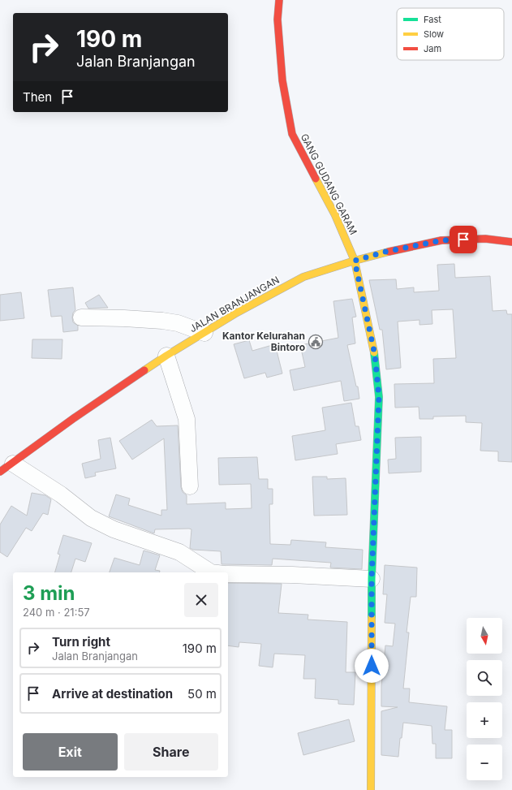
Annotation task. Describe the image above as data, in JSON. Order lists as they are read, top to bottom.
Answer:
{
  "streets": {
    "street": ["GANG GUDANG GARAM", "JALAN BRANJANGAN"]
  },
  "crossings": [
    ["GANG GUDANG GARAM", "JALAN BRANJANGAN"]
  ],
  "places": {
    "public building": ["Kantor Kelurahan Bintoro"]
  },
  "legend": ["Fast", "Slow", "Jam"],
  "north": "bottom",
  "page": {
    "turn": ["190 m", "Jalan Branjangan"],
    "then": "Then",
    "heading": ["3 min", "240 m · 21:57"],
    "map_buttons": ["+", "−"],
    "list": [
      {
        "name": "Turn right",
        "note": "Jalan Branjangan",
        "value": "190 m"
      },
      {
        "name": "Arrive at destination",
        "value": "50 m"
      }
    ],
    "buttons": ["Exit", "Share"]
  }
}
